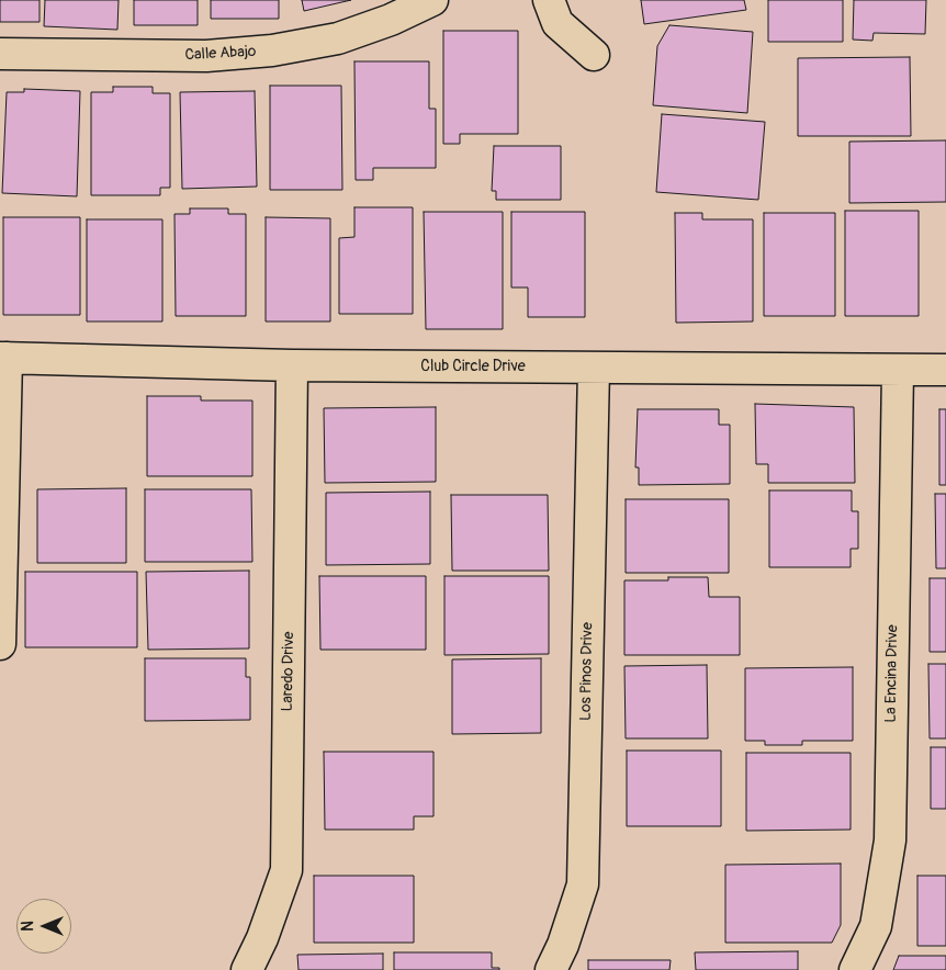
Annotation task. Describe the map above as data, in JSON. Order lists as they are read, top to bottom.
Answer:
{
  "streets": {
    "street": [
      "Calle Abajo",
      "Club Circle Drive",
      "Laredo Drive",
      "Los Pinos Drive",
      "La Encina Drive"
    ]
  },
  "crossings": [
    ["Club Circle Drive", "Laredo Drive"],
    ["Club Circle Drive", "Los Pinos Drive"],
    ["Club Circle Drive", "La Encina Drive"]
  ],
  "north": "left"
}
